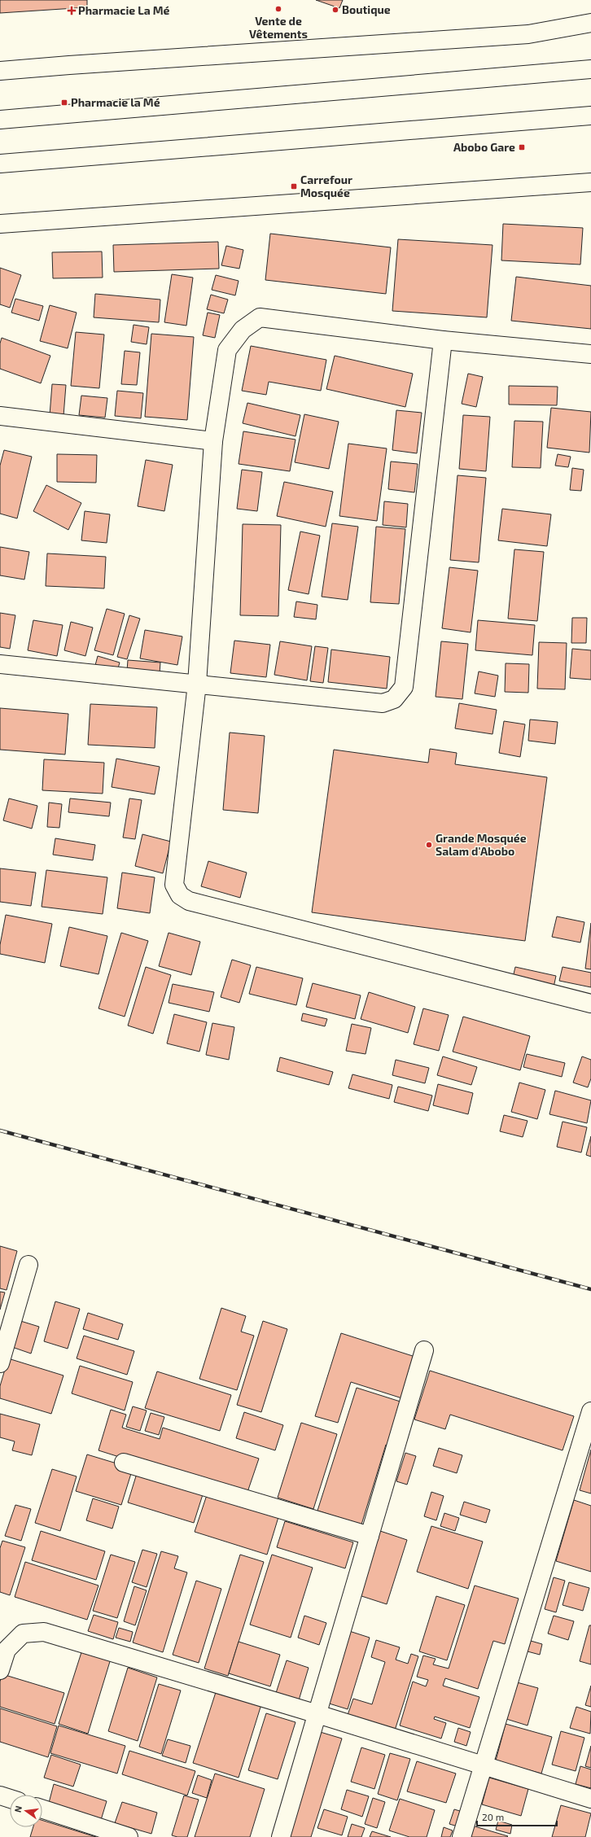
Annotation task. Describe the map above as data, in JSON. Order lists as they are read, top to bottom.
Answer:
{
  "places": {
    "other": ["Vente de Vêtements", "Boutique", "Grande Mosquée Salam d'Abobo"],
    "health": ["Pharmacie La Mé"],
    "transit": ["Pharmacie la Mé", "Abobo Gare", "Carrefour Mosquée"]
  },
  "scale_bar": "20 m",
  "north": "left"
}
